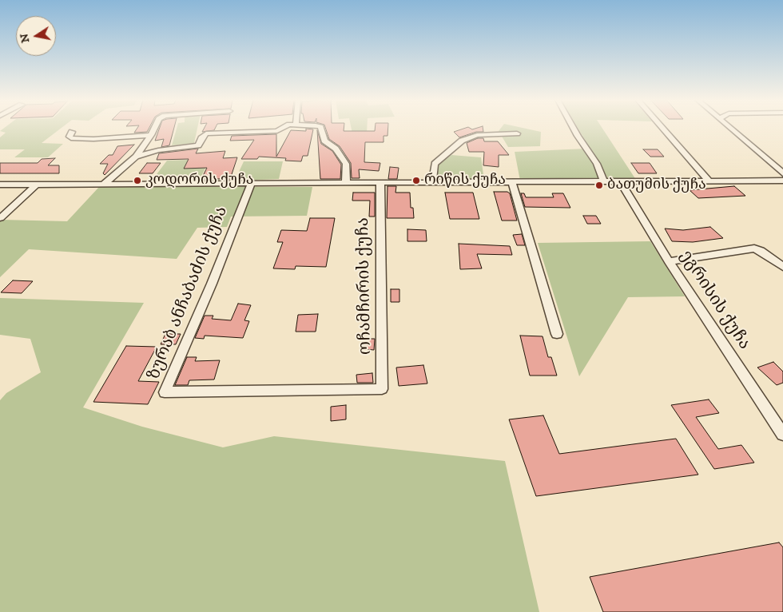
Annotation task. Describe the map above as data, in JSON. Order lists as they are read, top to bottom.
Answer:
{
  "streets": {
    "street": ["ოჩამჩირის ქუჩა", "ზურაბ ანჩაბაძის ქუჩა", "ეგრისის ქუჩა"]
  },
  "crossings": [
    ["ოჩამჩირის ქუჩა", "ზურაბ ანჩაბაძის ქუჩა"]
  ],
  "places": ["კოდორის ქუჩა", "რიწის ქუჩა", "ბათუმის ქუჩა"],
  "north": "left"
}
